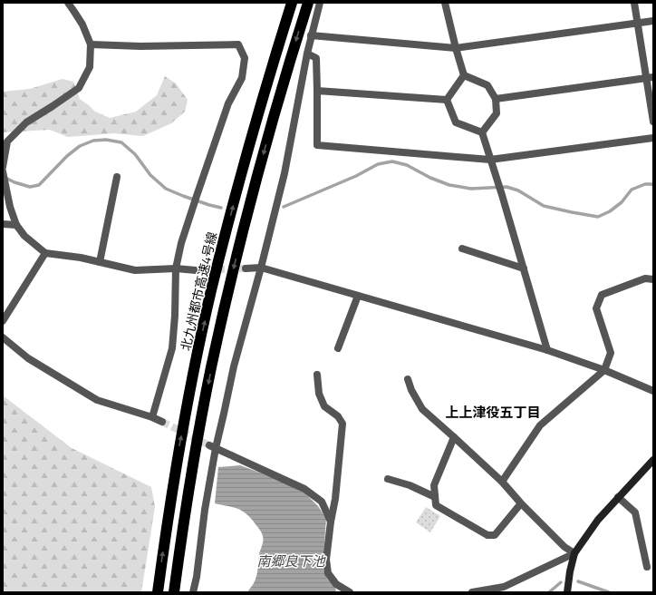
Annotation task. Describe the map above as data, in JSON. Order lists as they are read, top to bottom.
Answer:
{
  "streets": {
    "highway": ["北九州都市高速4号線"]
  },
  "districts": ["上上津役五丁目"],
  "water": ["南郷良下池"]
}
